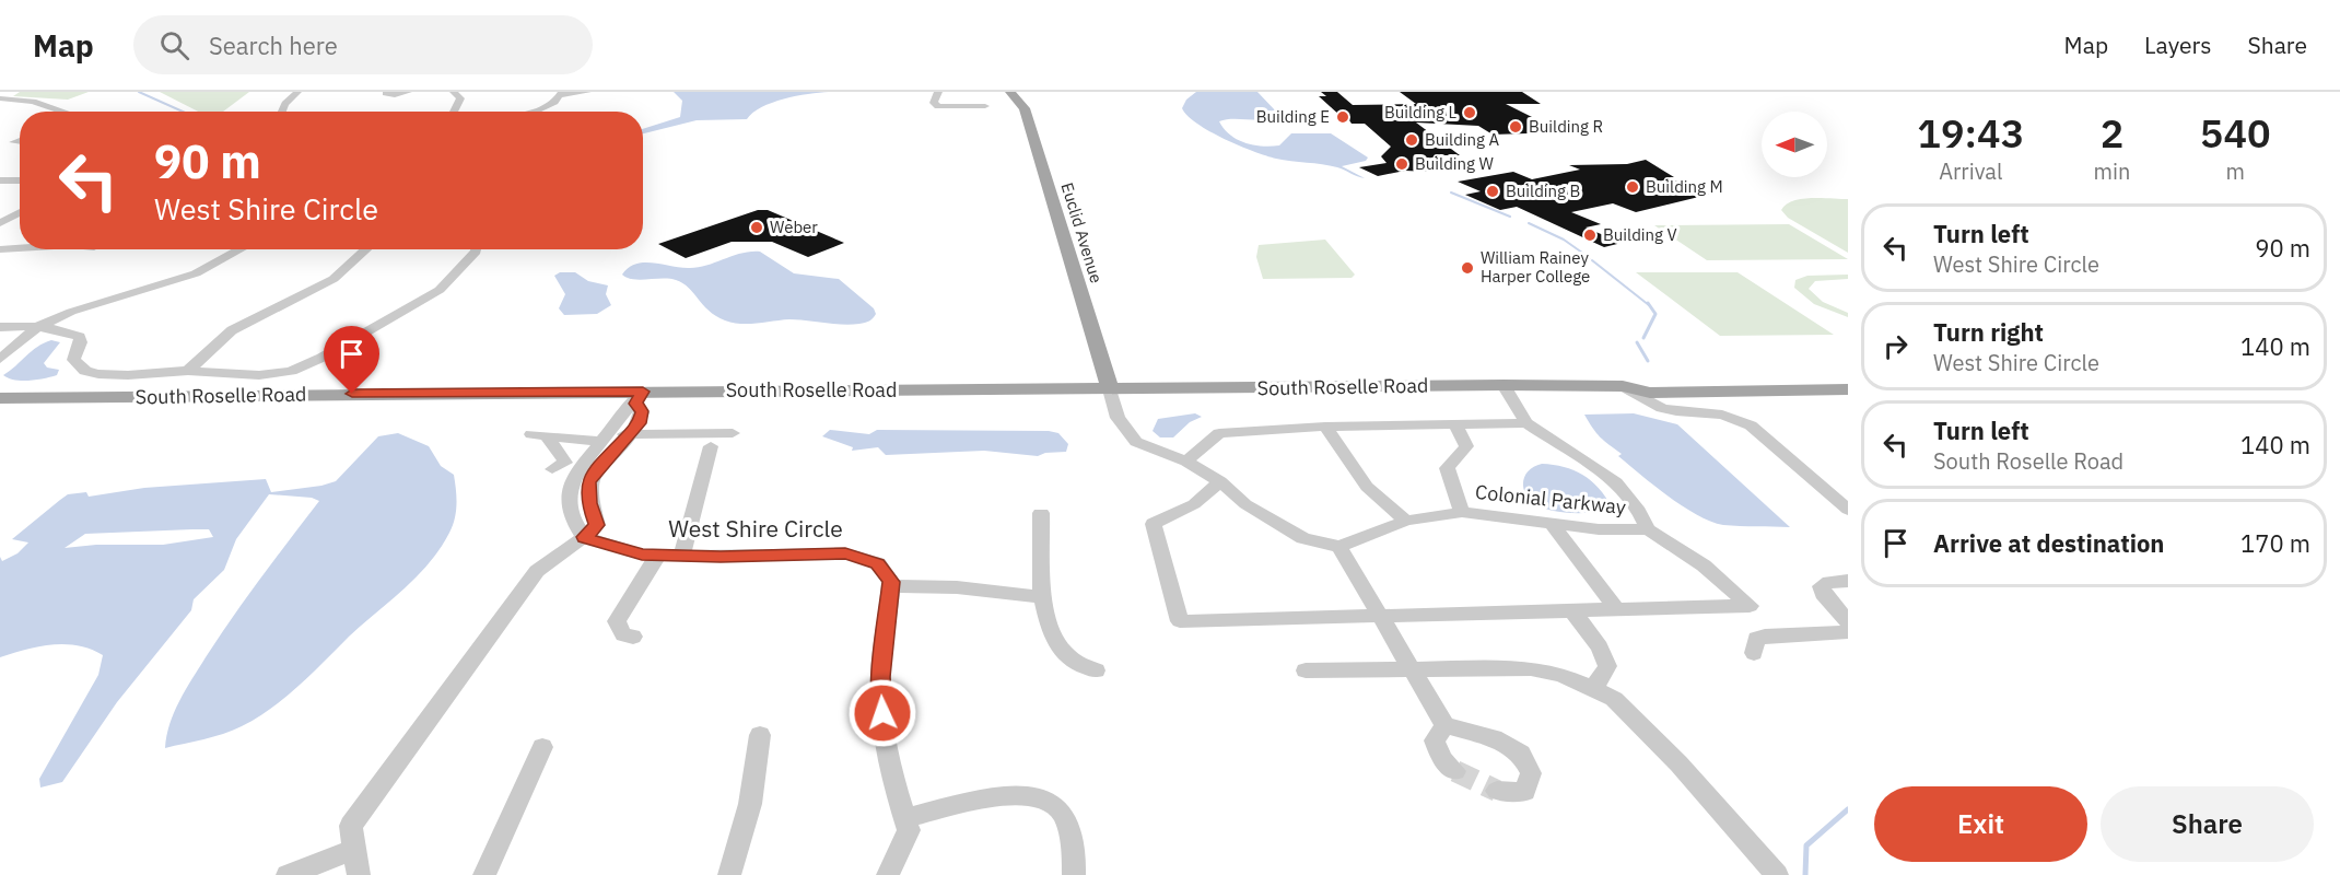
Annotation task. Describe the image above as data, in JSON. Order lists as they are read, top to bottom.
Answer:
{
  "streets": {
    "main road": ["Euclid Avenue", "South Roselle Road"],
    "street": ["Colonial Parkway", "West Shire Circle"]
  },
  "crossings": [
    ["Euclid Avenue", "South Roselle Road"],
    ["South Roselle Road", "Colonial Parkway"]
  ],
  "places": [
    "Building L",
    "Building E",
    "Building R",
    "Building A",
    "Building W",
    "Building M",
    "Building B",
    "Weber",
    "Building V",
    "William Rainey Harper College"
  ],
  "north": "left",
  "page": {
    "header": "Map",
    "search": "Search here",
    "nav": ["Map", "Layers", "Share"],
    "eta": [
      "19:43",
      "Arrival",
      "2",
      "min",
      "540",
      "m"
    ],
    "turn": ["90 m", "West Shire Circle"],
    "list": [
      {
        "name": "Turn left",
        "note": "West Shire Circle",
        "value": "90 m"
      },
      {
        "name": "Turn right",
        "note": "West Shire Circle",
        "value": "140 m"
      },
      {
        "name": "Turn left",
        "note": "South Roselle Road",
        "value": "140 m"
      },
      {
        "name": "Arrive at destination",
        "value": "170 m"
      }
    ],
    "buttons": ["Exit", "Share"]
  }
}
